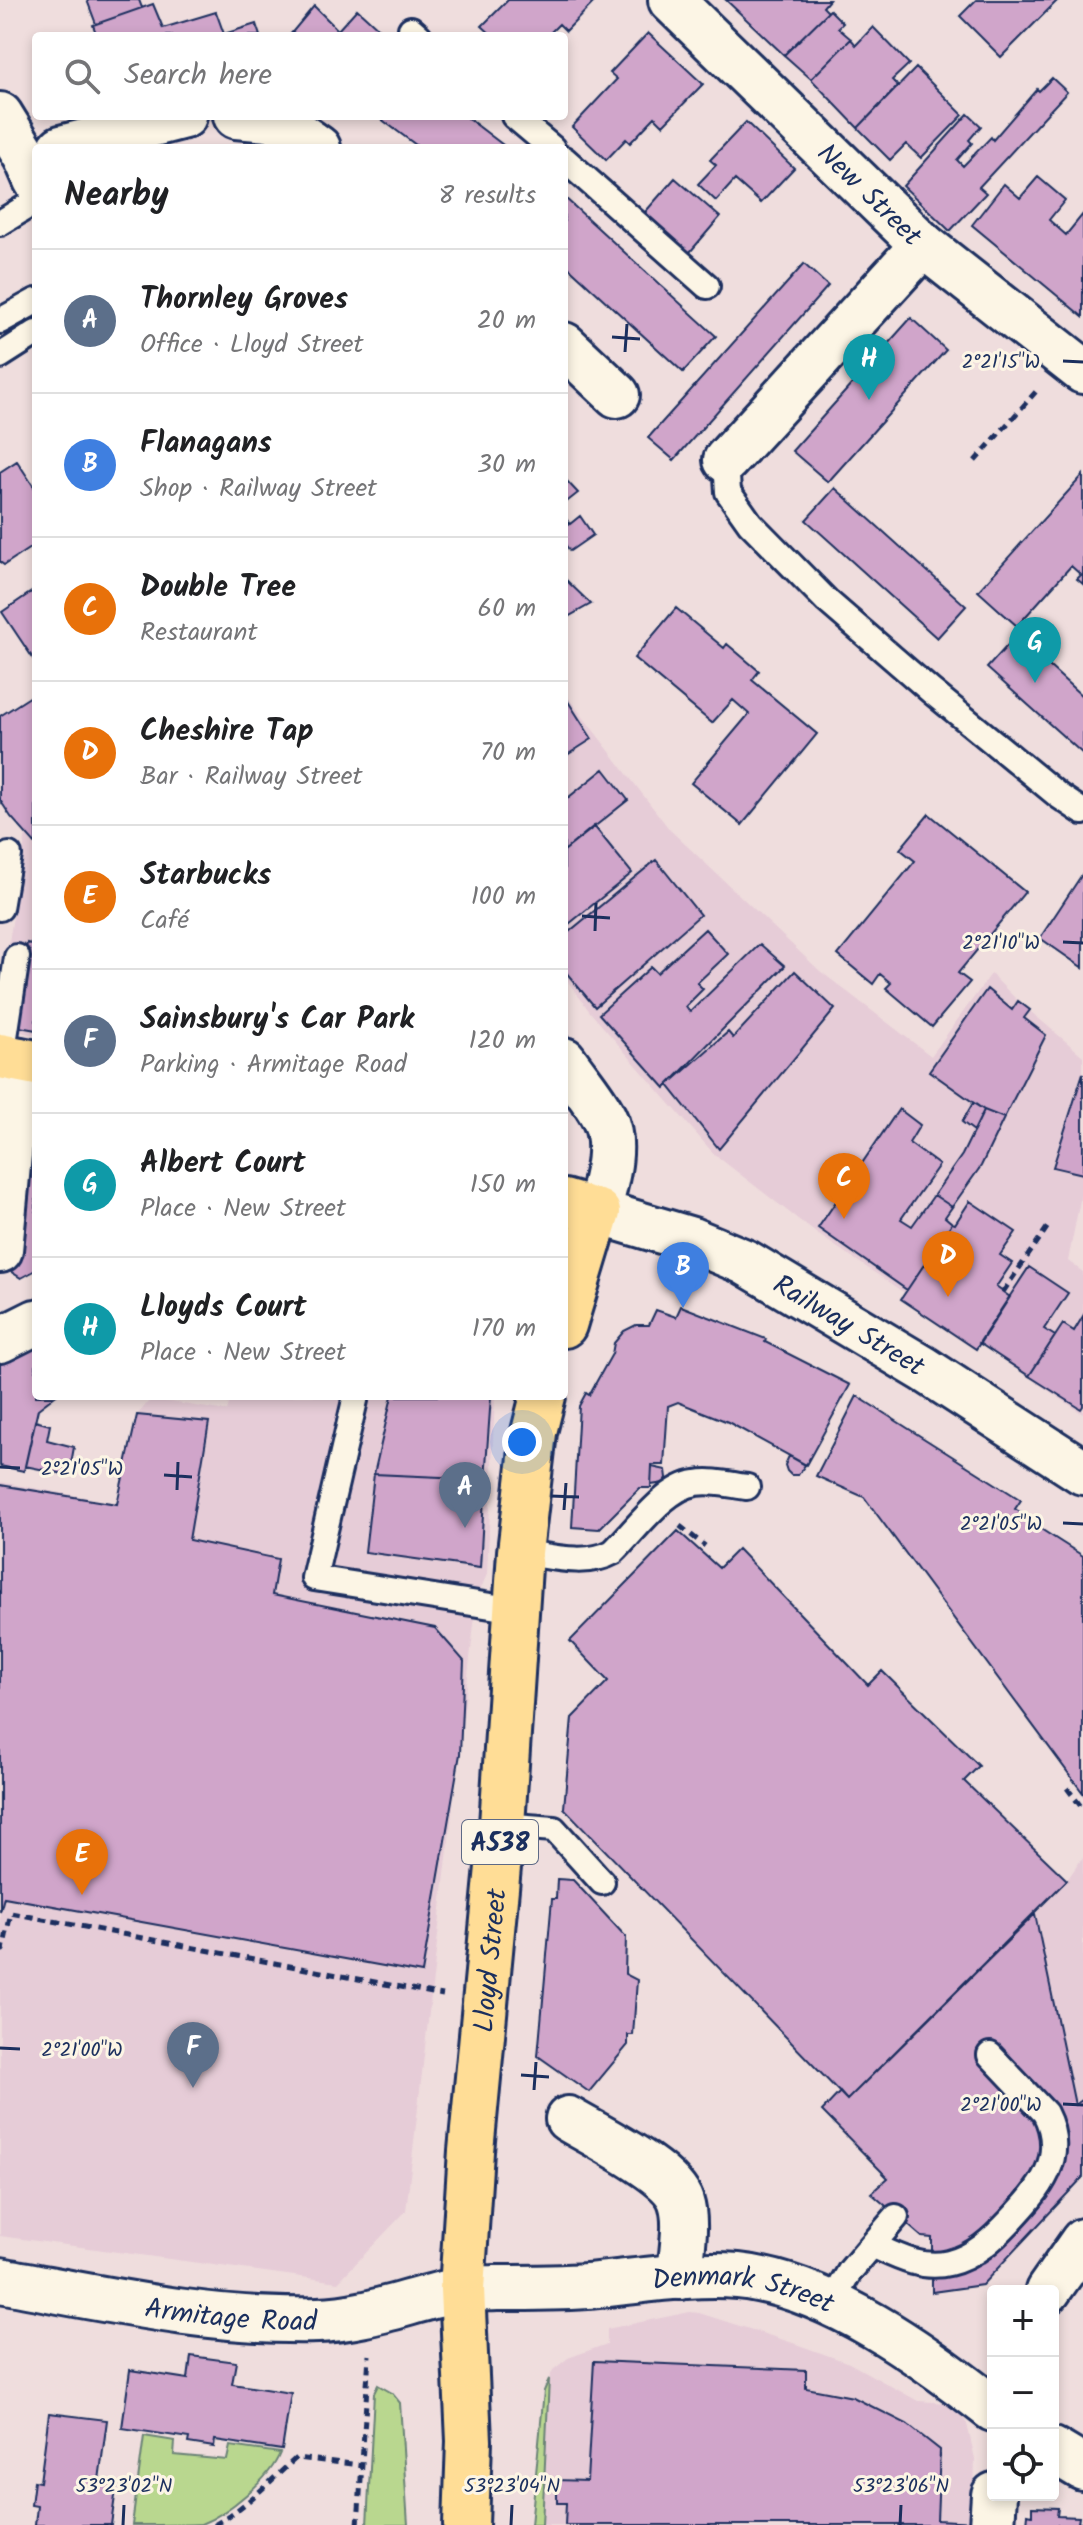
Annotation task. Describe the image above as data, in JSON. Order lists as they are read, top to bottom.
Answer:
{
  "streets": {
    "main road": ["A538", "Lloyd Street"],
    "street": [
      "New Street",
      "Railway Street",
      "Denmark Street",
      "Armitage Road"
    ]
  },
  "crossings": [
    ["Lloyd Street", "Denmark Street"],
    ["Lloyd Street", "Armitage Road"],
    ["Denmark Street", "Armitage Road"]
  ],
  "page": {
    "search": "Search here",
    "heading": ["Nearby", "8 results"],
    "list": [
      {
        "mark": "A",
        "name": "Thornley Groves",
        "note": "Office · Lloyd Street",
        "value": "20 m"
      },
      {
        "mark": "B",
        "name": "Flanagans",
        "note": "Shop · Railway Street",
        "value": "30 m"
      },
      {
        "mark": "C",
        "name": "Double Tree",
        "note": "Restaurant",
        "value": "60 m"
      },
      {
        "mark": "D",
        "name": "Cheshire Tap",
        "note": "Bar · Railway Street",
        "value": "70 m"
      },
      {
        "mark": "E",
        "name": "Starbucks",
        "note": "Café",
        "value": "100 m"
      },
      {
        "mark": "F",
        "name": "Sainsbury's Car Park",
        "note": "Parking · Armitage Road",
        "value": "120 m"
      },
      {
        "mark": "G",
        "name": "Albert Court",
        "note": "Place · New Street",
        "value": "150 m"
      },
      {
        "mark": "H",
        "name": "Lloyds Court",
        "note": "Place · New Street",
        "value": "170 m"
      }
    ],
    "pins": [
      "H",
      "G",
      "C",
      "D",
      "B",
      "A",
      "E",
      "F"
    ],
    "map_buttons": ["+", "−"]
  },
  "coordinates": [
    "2°21'15\"W",
    "2°21'10\"W",
    "2°21'05\"W",
    "2°21'00\"W",
    "53°23'02\"N",
    "53°23'04\"N",
    "53°23'06\"N"
  ]
}
